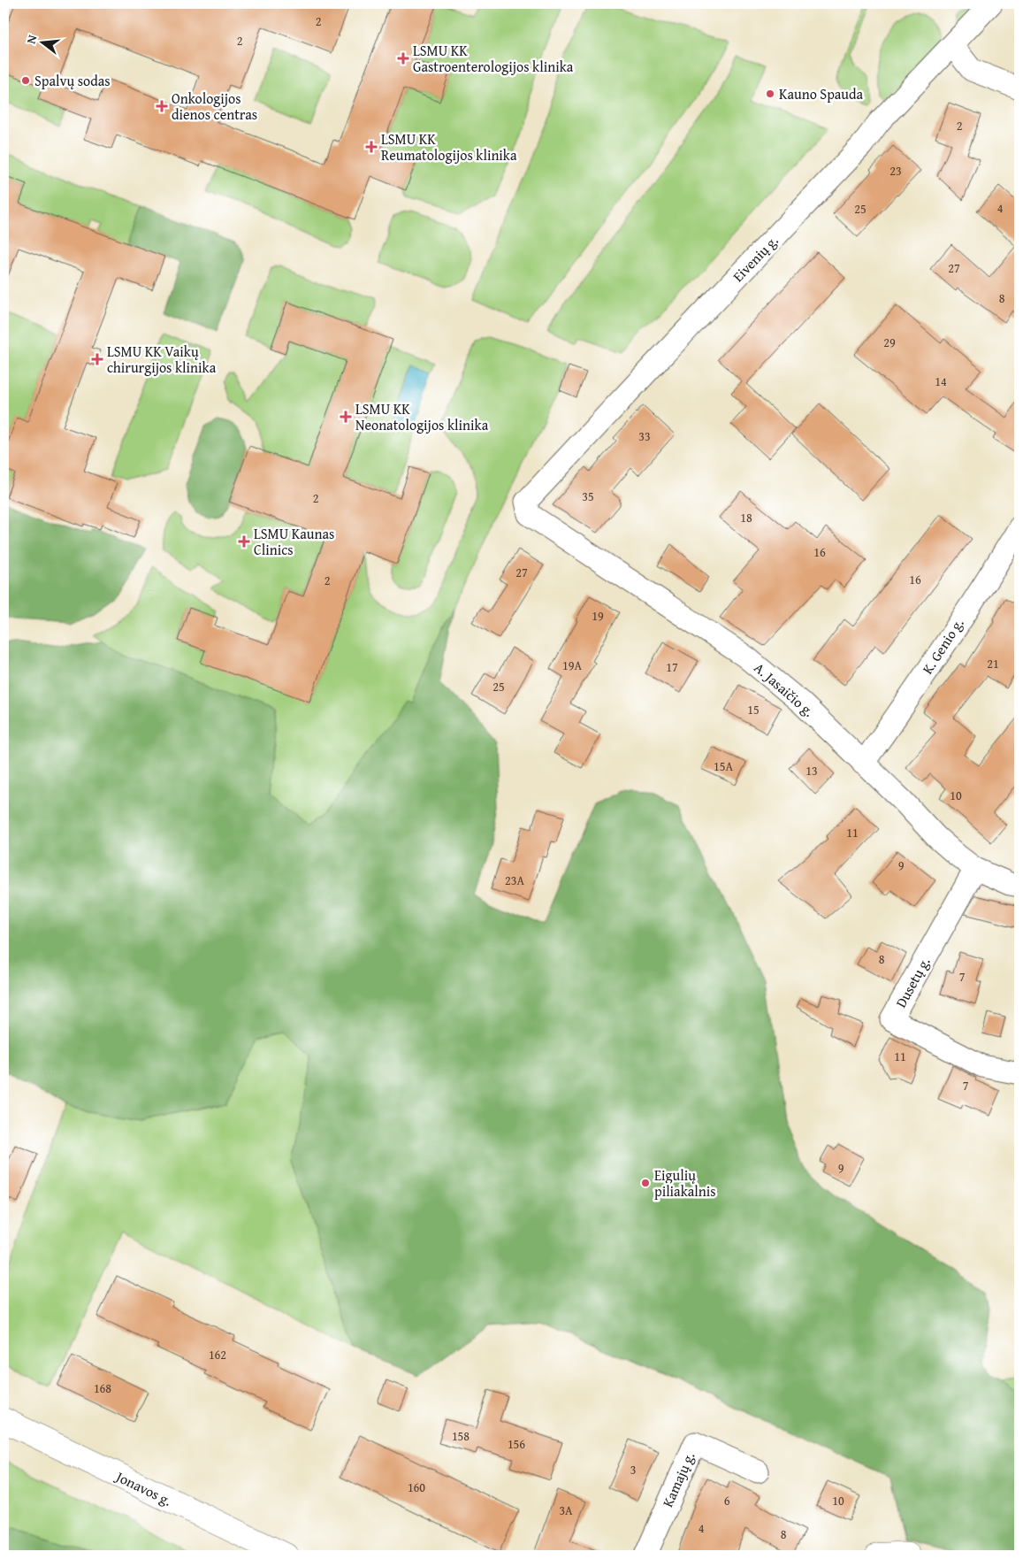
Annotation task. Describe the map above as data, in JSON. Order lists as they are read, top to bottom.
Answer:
{
  "streets": {
    "main road": ["Jonavos g."],
    "street": [
      "Eivenių g.",
      "K. Genio g.",
      "A. Jasaičio g.",
      "Dusetų g.",
      "Kamajų g."
    ]
  },
  "crossings": [
    ["Eivenių g.", "A. Jasaičio g."],
    ["K. Genio g.", "A. Jasaičio g."],
    ["A. Jasaičio g.", "Dusetų g."]
  ],
  "places": {
    "health": [
      "LSMU KK Gastroenterologijos klinika",
      "Onkologijos dienos centras",
      "LSMU KK Reumatologijos klinika",
      "LSMU KK Vaikų chirurgijos klinika",
      "LSMU KK Neonatologijos klinika",
      "LSMU Kaunas Clinics"
    ],
    "other": ["Spalvų sodas", "Kauno Spauda", "Eigulių piliakalnis"]
  },
  "house_numbers": [
    "2",
    "2",
    "2",
    "23",
    "4",
    "25",
    "27",
    "8",
    "29",
    "14",
    "33",
    "35",
    "2",
    "18",
    "16",
    "27",
    "16",
    "2",
    "19",
    "21",
    "19A",
    "17",
    "25",
    "15",
    "15A",
    "13",
    "10",
    "11",
    "9",
    "23A",
    "8",
    "7",
    "11",
    "7",
    "9",
    "162",
    "168",
    "158",
    "156",
    "3",
    "160",
    "6",
    "10",
    "3A",
    "4",
    "8"
  ],
  "north": "left"
}
